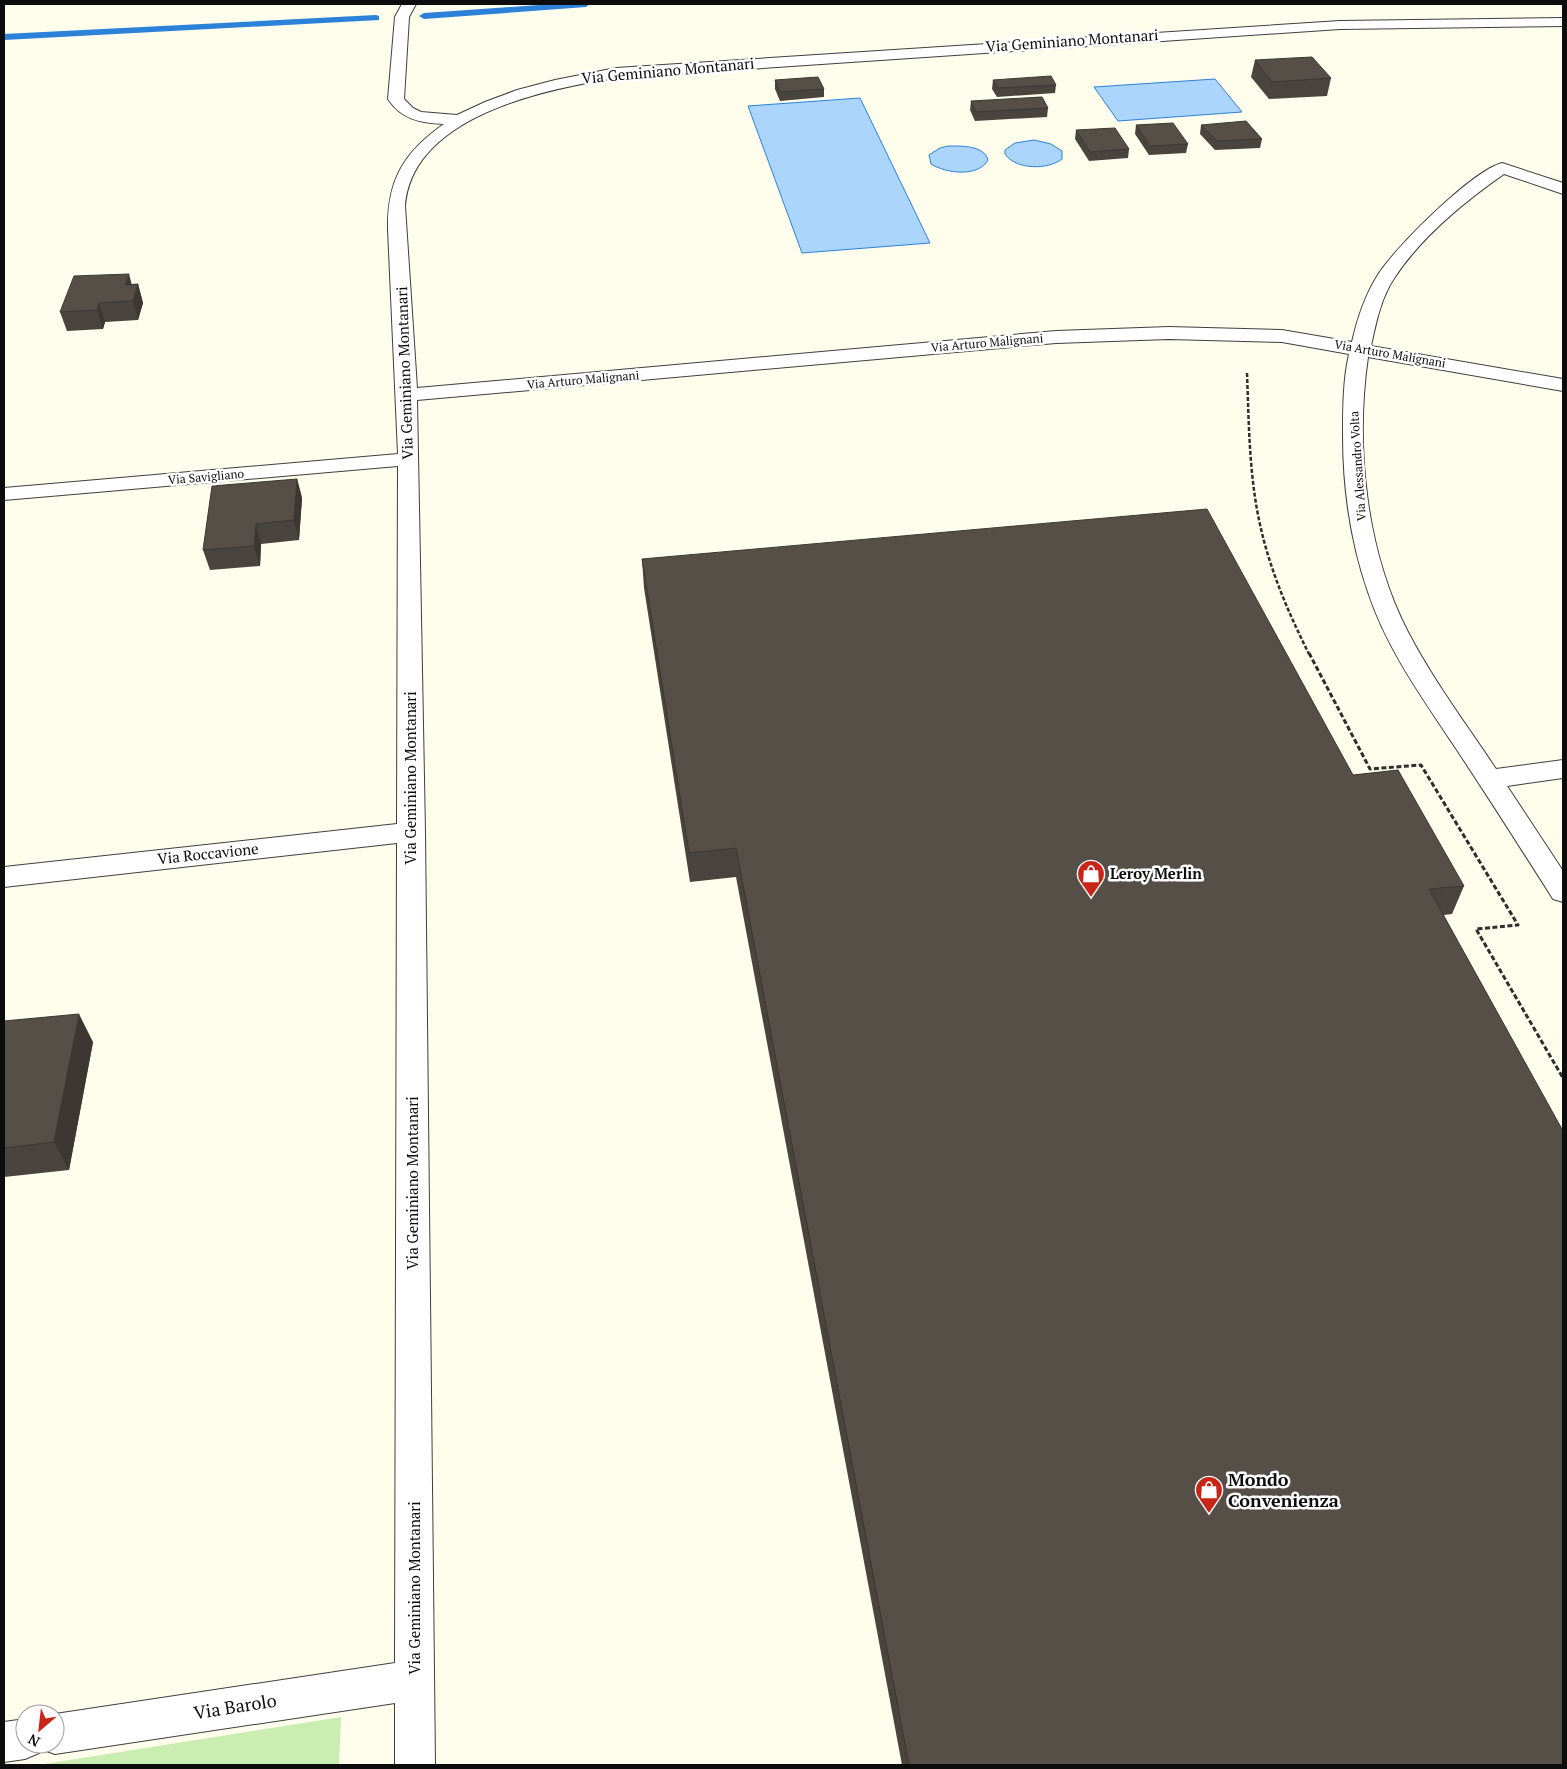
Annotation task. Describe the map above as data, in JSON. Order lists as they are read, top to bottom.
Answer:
{
  "streets": {
    "street": [
      "Via Geminiano Montanari",
      "Via Arturo Malignani",
      "Via Alessandro Volta",
      "Via Savigliano",
      "Via Roccavione",
      "Via Barolo"
    ]
  },
  "crossings": [
    ["Via Geminiano Montanari", "Via Arturo Malignani"],
    ["Via Geminiano Montanari", "Via Savigliano"],
    ["Via Geminiano Montanari", "Via Roccavione"],
    ["Via Geminiano Montanari", "Via Barolo"],
    ["Via Arturo Malignani", "Via Alessandro Volta"]
  ],
  "places": {
    "shop": ["Leroy Merlin", "Mondo Convenienza"]
  },
  "north": "bottom left"
}
